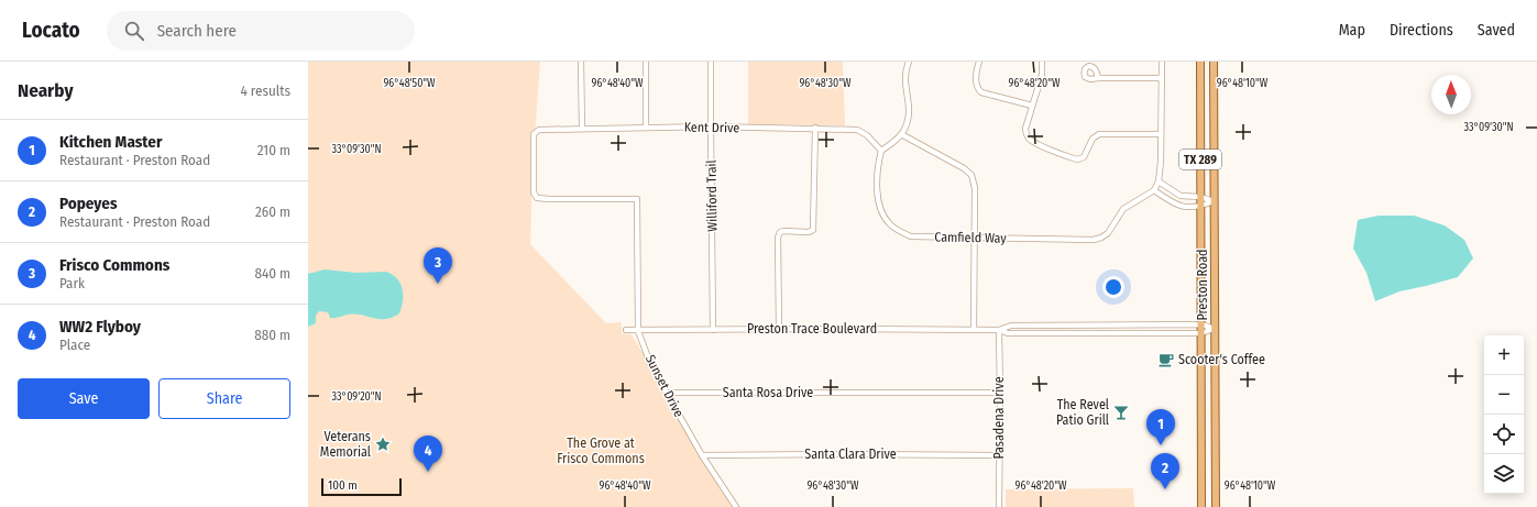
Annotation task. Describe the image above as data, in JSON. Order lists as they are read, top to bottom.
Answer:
{
  "streets": {
    "main road": ["TX 289", "Preston Road"],
    "street": [
      "Kent Drive",
      "Williford Trail",
      "Camfield Way",
      "Preston Trace Boulevard",
      "Sunset Drive",
      "Santa Rosa Drive",
      "Pasadena Drive",
      "Santa Clara Drive"
    ]
  },
  "crossings": [
    ["Kent Drive", "Williford Trail"],
    ["Kent Drive", "Camfield Way"],
    ["Kent Drive", "Sunset Drive"],
    ["Williford Trail", "Preston Trace Boulevard"],
    ["Preston Road", "Preston Trace Boulevard"],
    ["Preston Trace Boulevard", "Sunset Drive"],
    ["Preston Trace Boulevard", "Pasadena Drive"],
    ["Sunset Drive", "Santa Rosa Drive"],
    ["Sunset Drive", "Santa Clara Drive"],
    ["Santa Rosa Drive", "Pasadena Drive"],
    ["Pasadena Drive", "Santa Clara Drive"]
  ],
  "parks": ["The Grove at Frisco Commons"],
  "places": {
    "cafe": ["Scooter's Coffee"],
    "bar": ["The Revel Patio Grill"],
    "place": ["Veterans Memorial"]
  },
  "scale_bar": "100 m",
  "north": "top",
  "page": {
    "header": "Locato",
    "search": "Search here",
    "nav": ["Map", "Directions", "Saved"],
    "heading": ["Nearby", "4 results"],
    "list": [
      {
        "mark": "1",
        "name": "Kitchen Master",
        "note": "Restaurant · Preston Road",
        "value": "210 m"
      },
      {
        "mark": "2",
        "name": "Popeyes",
        "note": "Restaurant · Preston Road",
        "value": "260 m"
      },
      {
        "mark": "3",
        "name": "Frisco Commons",
        "note": "Park",
        "value": "840 m"
      },
      {
        "mark": "4",
        "name": "WW2 Flyboy",
        "note": "Place",
        "value": "880 m"
      }
    ],
    "pins": [
      "3",
      "1",
      "4",
      "2"
    ],
    "map_buttons": ["+", "−"],
    "buttons": ["Save", "Share"],
    "scale": "100 m"
  },
  "coordinates": [
    "96°48'50\"W",
    "96°48'40\"W",
    "96°48'30\"W",
    "96°48'20\"W",
    "96°48'10\"W",
    "33°09'30\"N",
    "33°09'20\"N"
  ]
}
